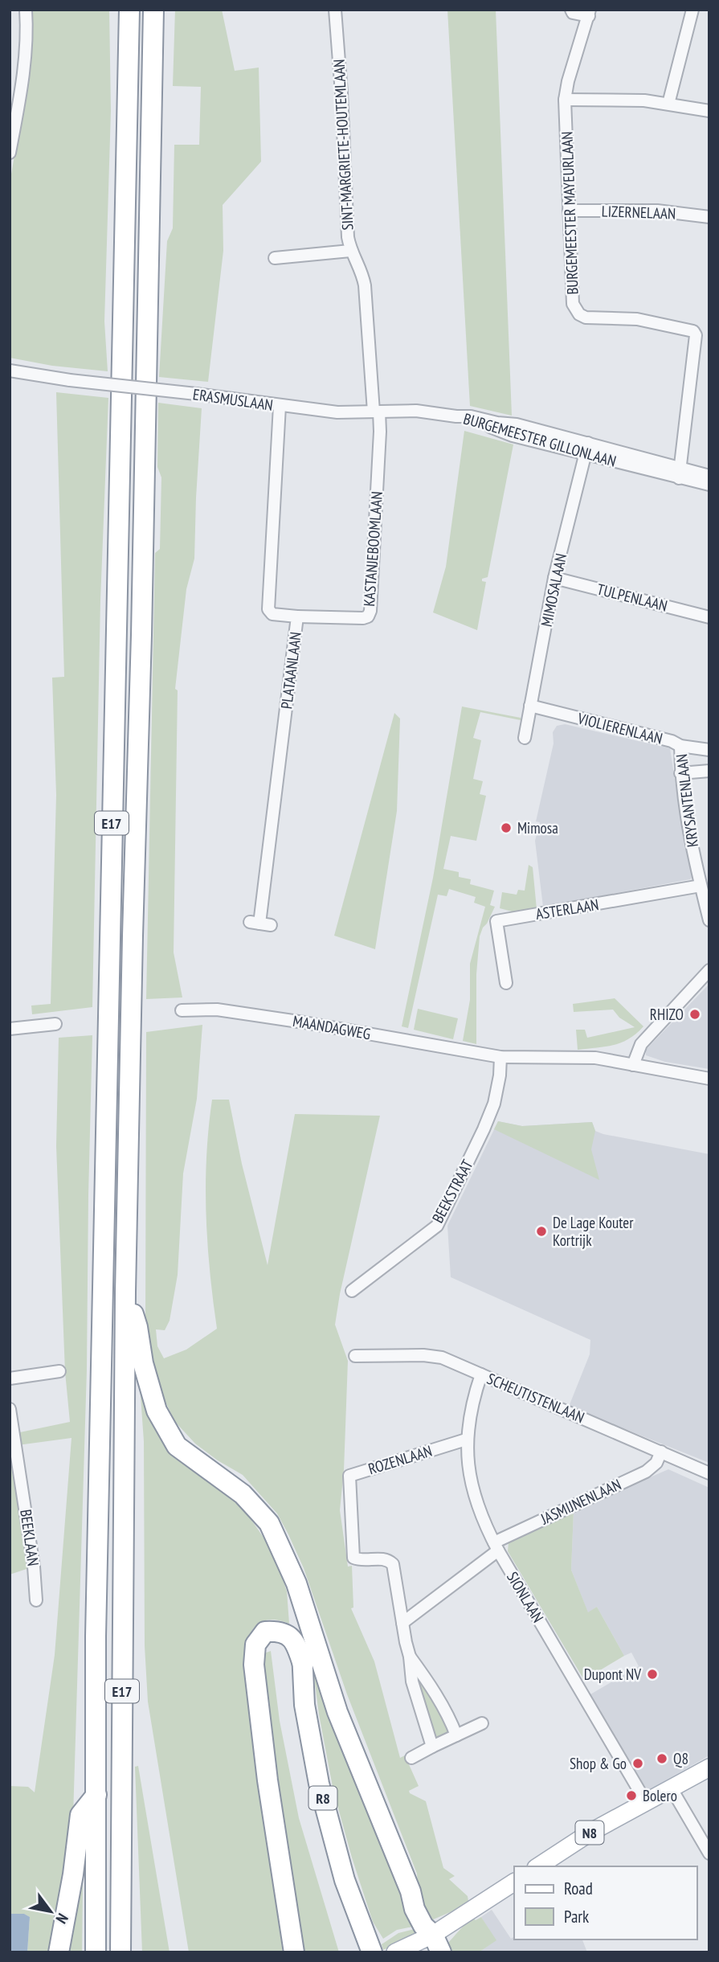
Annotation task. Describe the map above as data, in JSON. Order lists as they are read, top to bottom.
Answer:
{
  "streets": {
    "highway": ["E17", "R8"],
    "main road": ["N8"],
    "street": [
      "SINT-MARGRIETE-HOUTEMLAAN",
      "LIZERNELAAN",
      "BURGEMEESTER MAYEURLAAN",
      "ERASMUSLAAN",
      "BURGEMEESTER GILLONLAAN",
      "KASTANJEBOOMLAAN",
      "MIMOSALAAN",
      "TULPENLAAN",
      "PLATAANLAAN",
      "VIOLIERENLAAN",
      "KRYSANTENLAAN",
      "ASTERLAAN",
      "MAANDAGWEG",
      "BEEKSTRAAT",
      "SCHEUTISTENLAAN",
      "ROZENLAAN",
      "JASMIJNENLAAN",
      "BEEKLAAN",
      "SIONLAAN"
    ]
  },
  "crossings": [
    ["SINT-MARGRIETE-HOUTEMLAAN", "ERASMUSLAAN"],
    ["SINT-MARGRIETE-HOUTEMLAAN", "KASTANJEBOOMLAAN"],
    ["LIZERNELAAN", "BURGEMEESTER MAYEURLAAN"],
    ["BURGEMEESTER MAYEURLAAN", "BURGEMEESTER GILLONLAAN"],
    ["ERASMUSLAAN", "BURGEMEESTER GILLONLAAN"],
    ["ERASMUSLAAN", "KASTANJEBOOMLAAN"],
    ["ERASMUSLAAN", "PLATAANLAAN"],
    ["BURGEMEESTER GILLONLAAN", "MIMOSALAAN"],
    ["KASTANJEBOOMLAAN", "PLATAANLAAN"],
    ["MIMOSALAAN", "TULPENLAAN"],
    ["MIMOSALAAN", "VIOLIERENLAAN"],
    ["VIOLIERENLAAN", "KRYSANTENLAAN"],
    ["KRYSANTENLAAN", "ASTERLAAN"],
    ["MAANDAGWEG", "BEEKSTRAAT"],
    ["SCHEUTISTENLAAN", "JASMIJNENLAAN"],
    ["SCHEUTISTENLAAN", "SIONLAAN"],
    ["ROZENLAAN", "JASMIJNENLAAN"],
    ["ROZENLAAN", "SIONLAAN"],
    ["JASMIJNENLAAN", "SIONLAAN"],
    ["SIONLAAN", "N8"]
  ],
  "places": [
    "Mimosa",
    "RHIZO",
    "De Lage Kouter Kortrijk",
    "Dupont NV",
    "Q8",
    "Shop & Go",
    "Bolero"
  ],
  "legend": ["Road", "Park"],
  "north": "bottom right"
}
